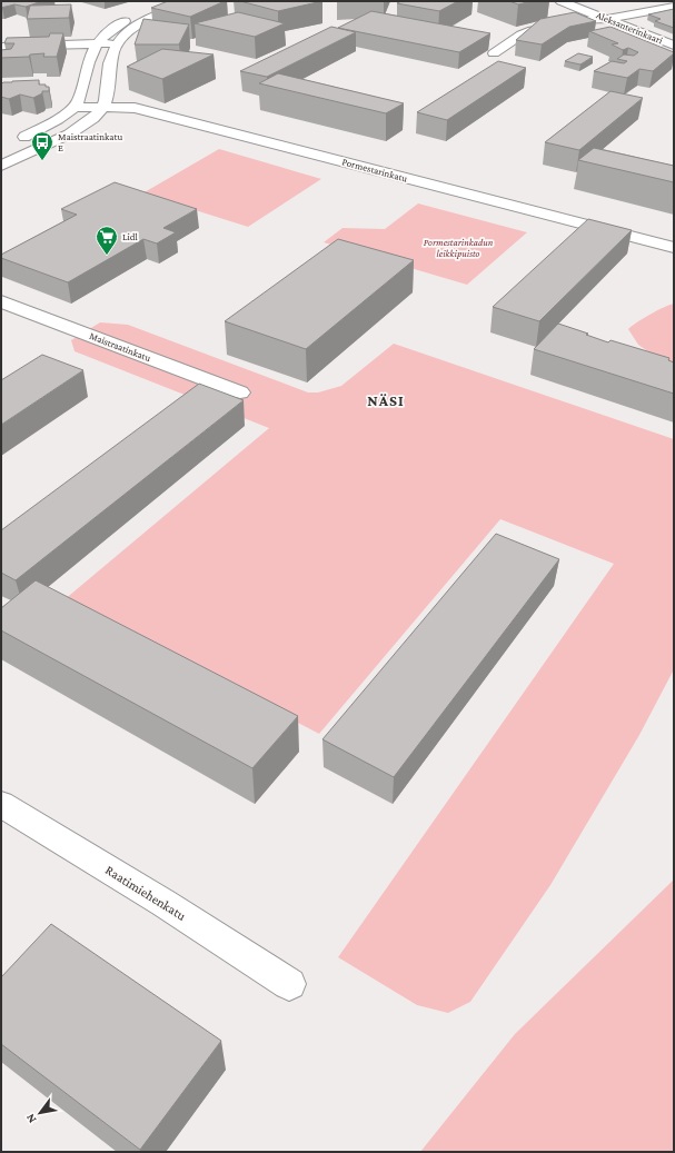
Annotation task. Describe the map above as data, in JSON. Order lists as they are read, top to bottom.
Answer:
{
  "streets": {
    "street": [
      "Aleksanterinkaari",
      "Pormestarinkatu",
      "Maistraatinkatu",
      "Raatimiehenkatu"
    ]
  },
  "districts": ["NÄSI"],
  "parks": ["Pormestarinkadun leikkipuisto"],
  "places": {
    "bus stop": ["Maistraatinkatu E"],
    "supermarket": ["Lidl"]
  },
  "north": "bottom left"
}
